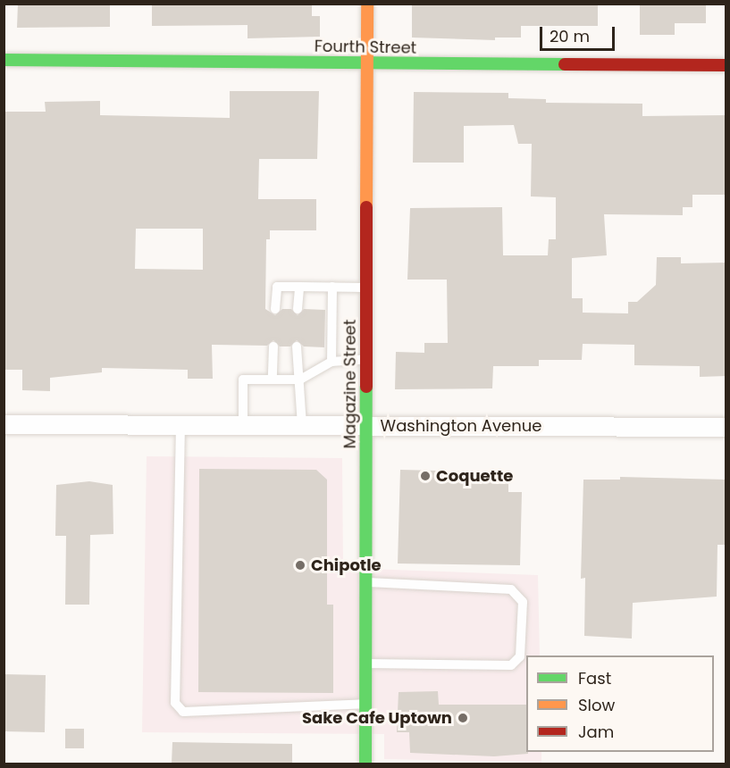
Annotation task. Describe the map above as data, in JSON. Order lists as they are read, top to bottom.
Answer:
{
  "streets": {
    "street": ["Fourth Street", "Magazine Street", "Washington Avenue"]
  },
  "crossings": [
    ["Fourth Street", "Magazine Street"],
    ["Magazine Street", "Washington Avenue"]
  ],
  "places": ["Coquette", "Chipotle", "Sake Cafe Uptown"],
  "legend": ["Fast", "Slow", "Jam"],
  "scale_bar": "20 m"
}
